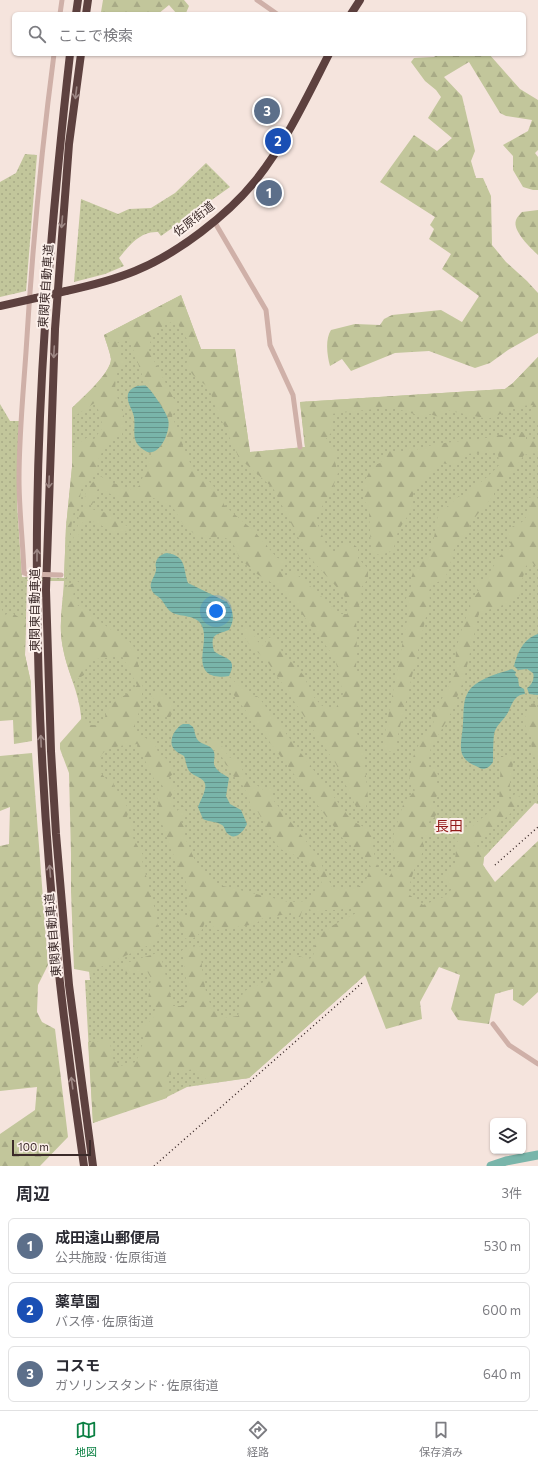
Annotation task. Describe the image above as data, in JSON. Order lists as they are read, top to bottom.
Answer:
{
  "streets": {
    "highway": ["佐原街道", "東関東自動車道"]
  },
  "districts": ["長田"],
  "scale_bar": "100 m",
  "page": {
    "search": "ここで検索",
    "pins": ["3", "2", "1"],
    "scale": "100 m",
    "heading": ["周辺", "3件"],
    "list": [
      {
        "mark": "1",
        "name": "成田遠山郵便局",
        "note": "公共施設 · 佐原街道",
        "value": "530 m"
      },
      {
        "mark": "2",
        "name": "薬草園",
        "note": "バス停 · 佐原街道",
        "value": "600 m"
      },
      {
        "mark": "3",
        "name": "コスモ",
        "note": "ガソリンスタンド · 佐原街道",
        "value": "640 m"
      }
    ],
    "nav": ["地図", "経路", "保存済み"]
  }
}
